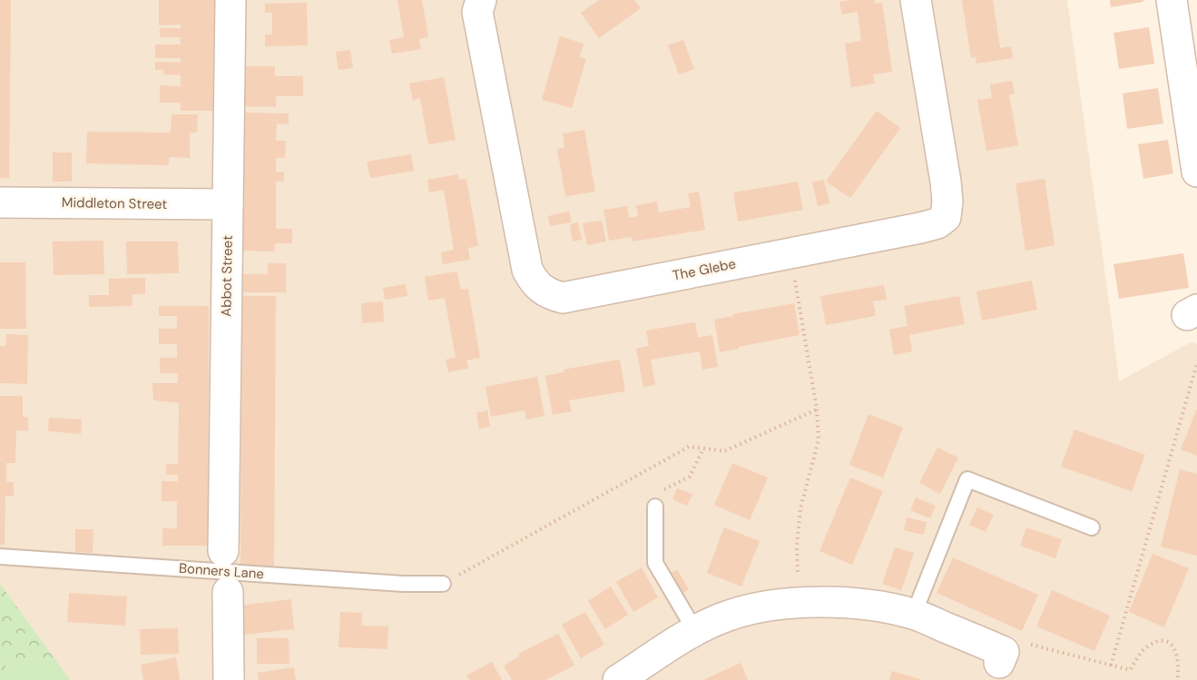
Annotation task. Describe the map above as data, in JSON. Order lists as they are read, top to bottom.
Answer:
{
  "streets": {
    "street": ["Middleton Street", "The Glebe", "Abbot Street"],
    "lane": ["Bonners Lane"]
  },
  "crossings": [
    ["Middleton Street", "Abbot Street"]
  ]
}
